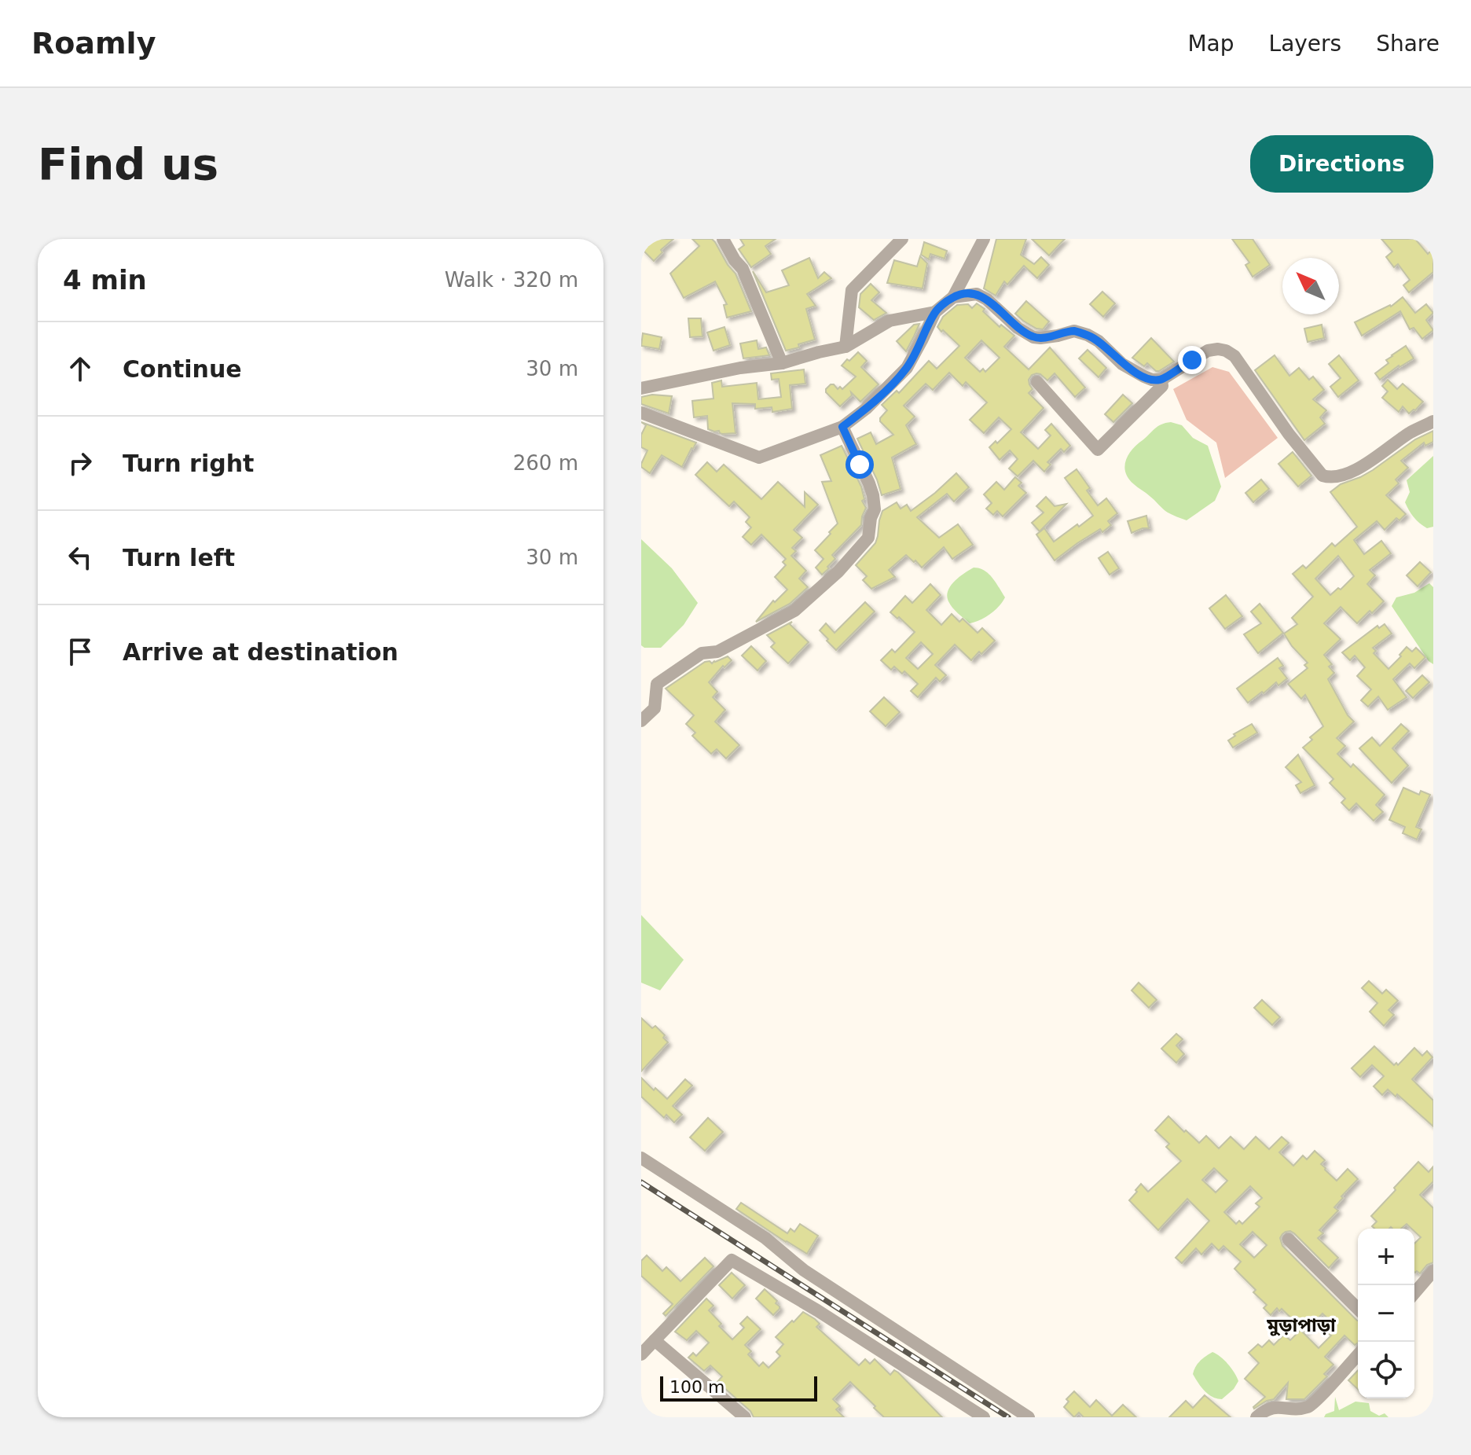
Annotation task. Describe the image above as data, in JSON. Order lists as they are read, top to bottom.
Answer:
{
  "districts": ["মুড়াপাড়া"],
  "scale_bar": "100 m",
  "north": "top left",
  "page": {
    "header": "Roamly",
    "nav": ["Map", "Layers", "Share"],
    "buttons": "Directions",
    "title": "Find us",
    "heading": ["4 min", "Walk · 320 m"],
    "list": [
      ["Continue", "30 m"],
      ["Turn right", "260 m"],
      ["Turn left", "30 m"],
      "Arrive at destination"
    ],
    "map_buttons": ["+", "−"],
    "scale": "100 m"
  }
}
